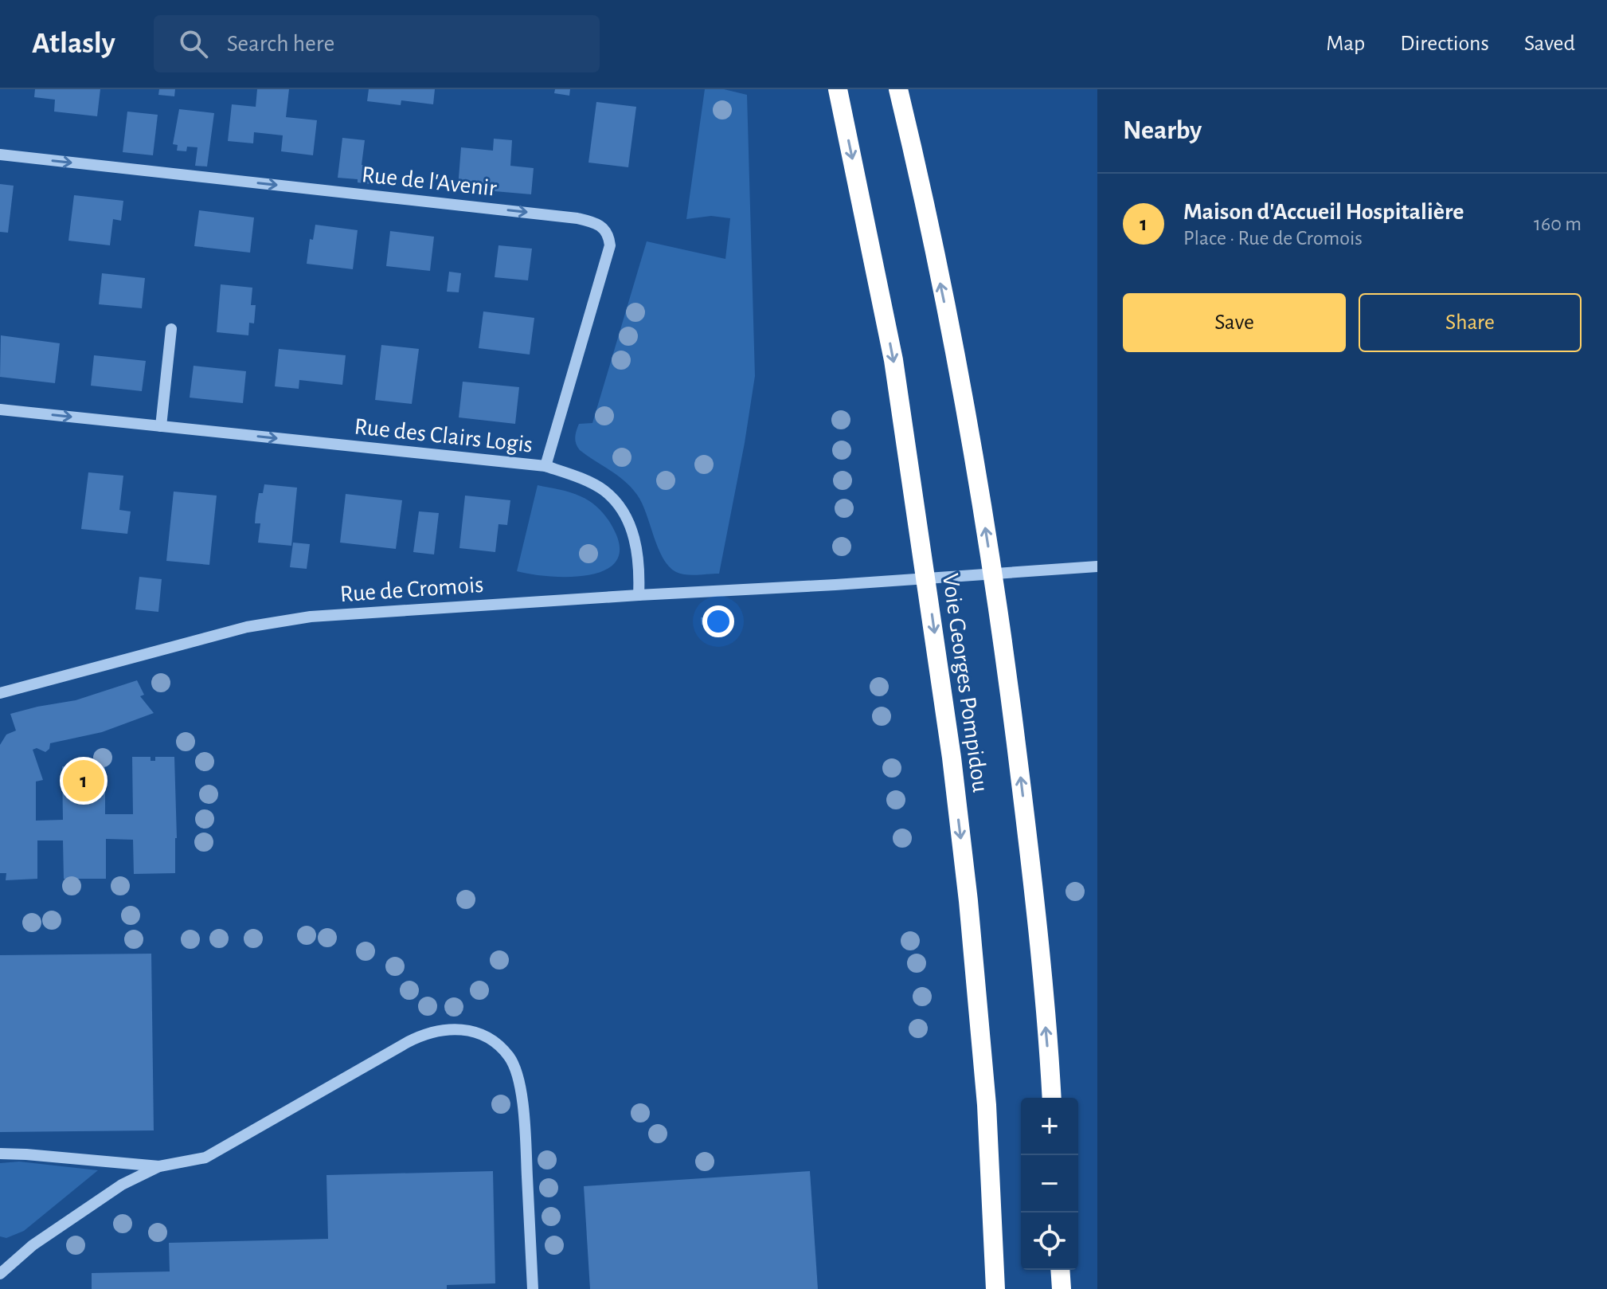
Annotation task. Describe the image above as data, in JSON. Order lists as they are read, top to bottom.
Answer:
{
  "streets": {
    "highway": ["Voie Georges Pompidou"],
    "street": ["Rue de l'Avenir", "Rue des Clairs Logis", "Rue de Cromois"]
  },
  "crossings": [
    ["Rue de l'Avenir", "Rue des Clairs Logis"],
    ["Rue des Clairs Logis", "Rue de Cromois"]
  ],
  "one_way": ["Rue des Clairs Logis"],
  "page": {
    "header": "Atlasly",
    "search": "Search here",
    "nav": ["Map", "Directions", "Saved"],
    "heading": "Nearby",
    "list": [
      {
        "mark": "1",
        "name": "Maison d'Accueil Hospitalière",
        "note": "Place · Rue de Cromois",
        "value": "160 m"
      }
    ],
    "buttons": ["Save", "Share"],
    "pins": "1",
    "map_buttons": ["+", "−"]
  }
}
